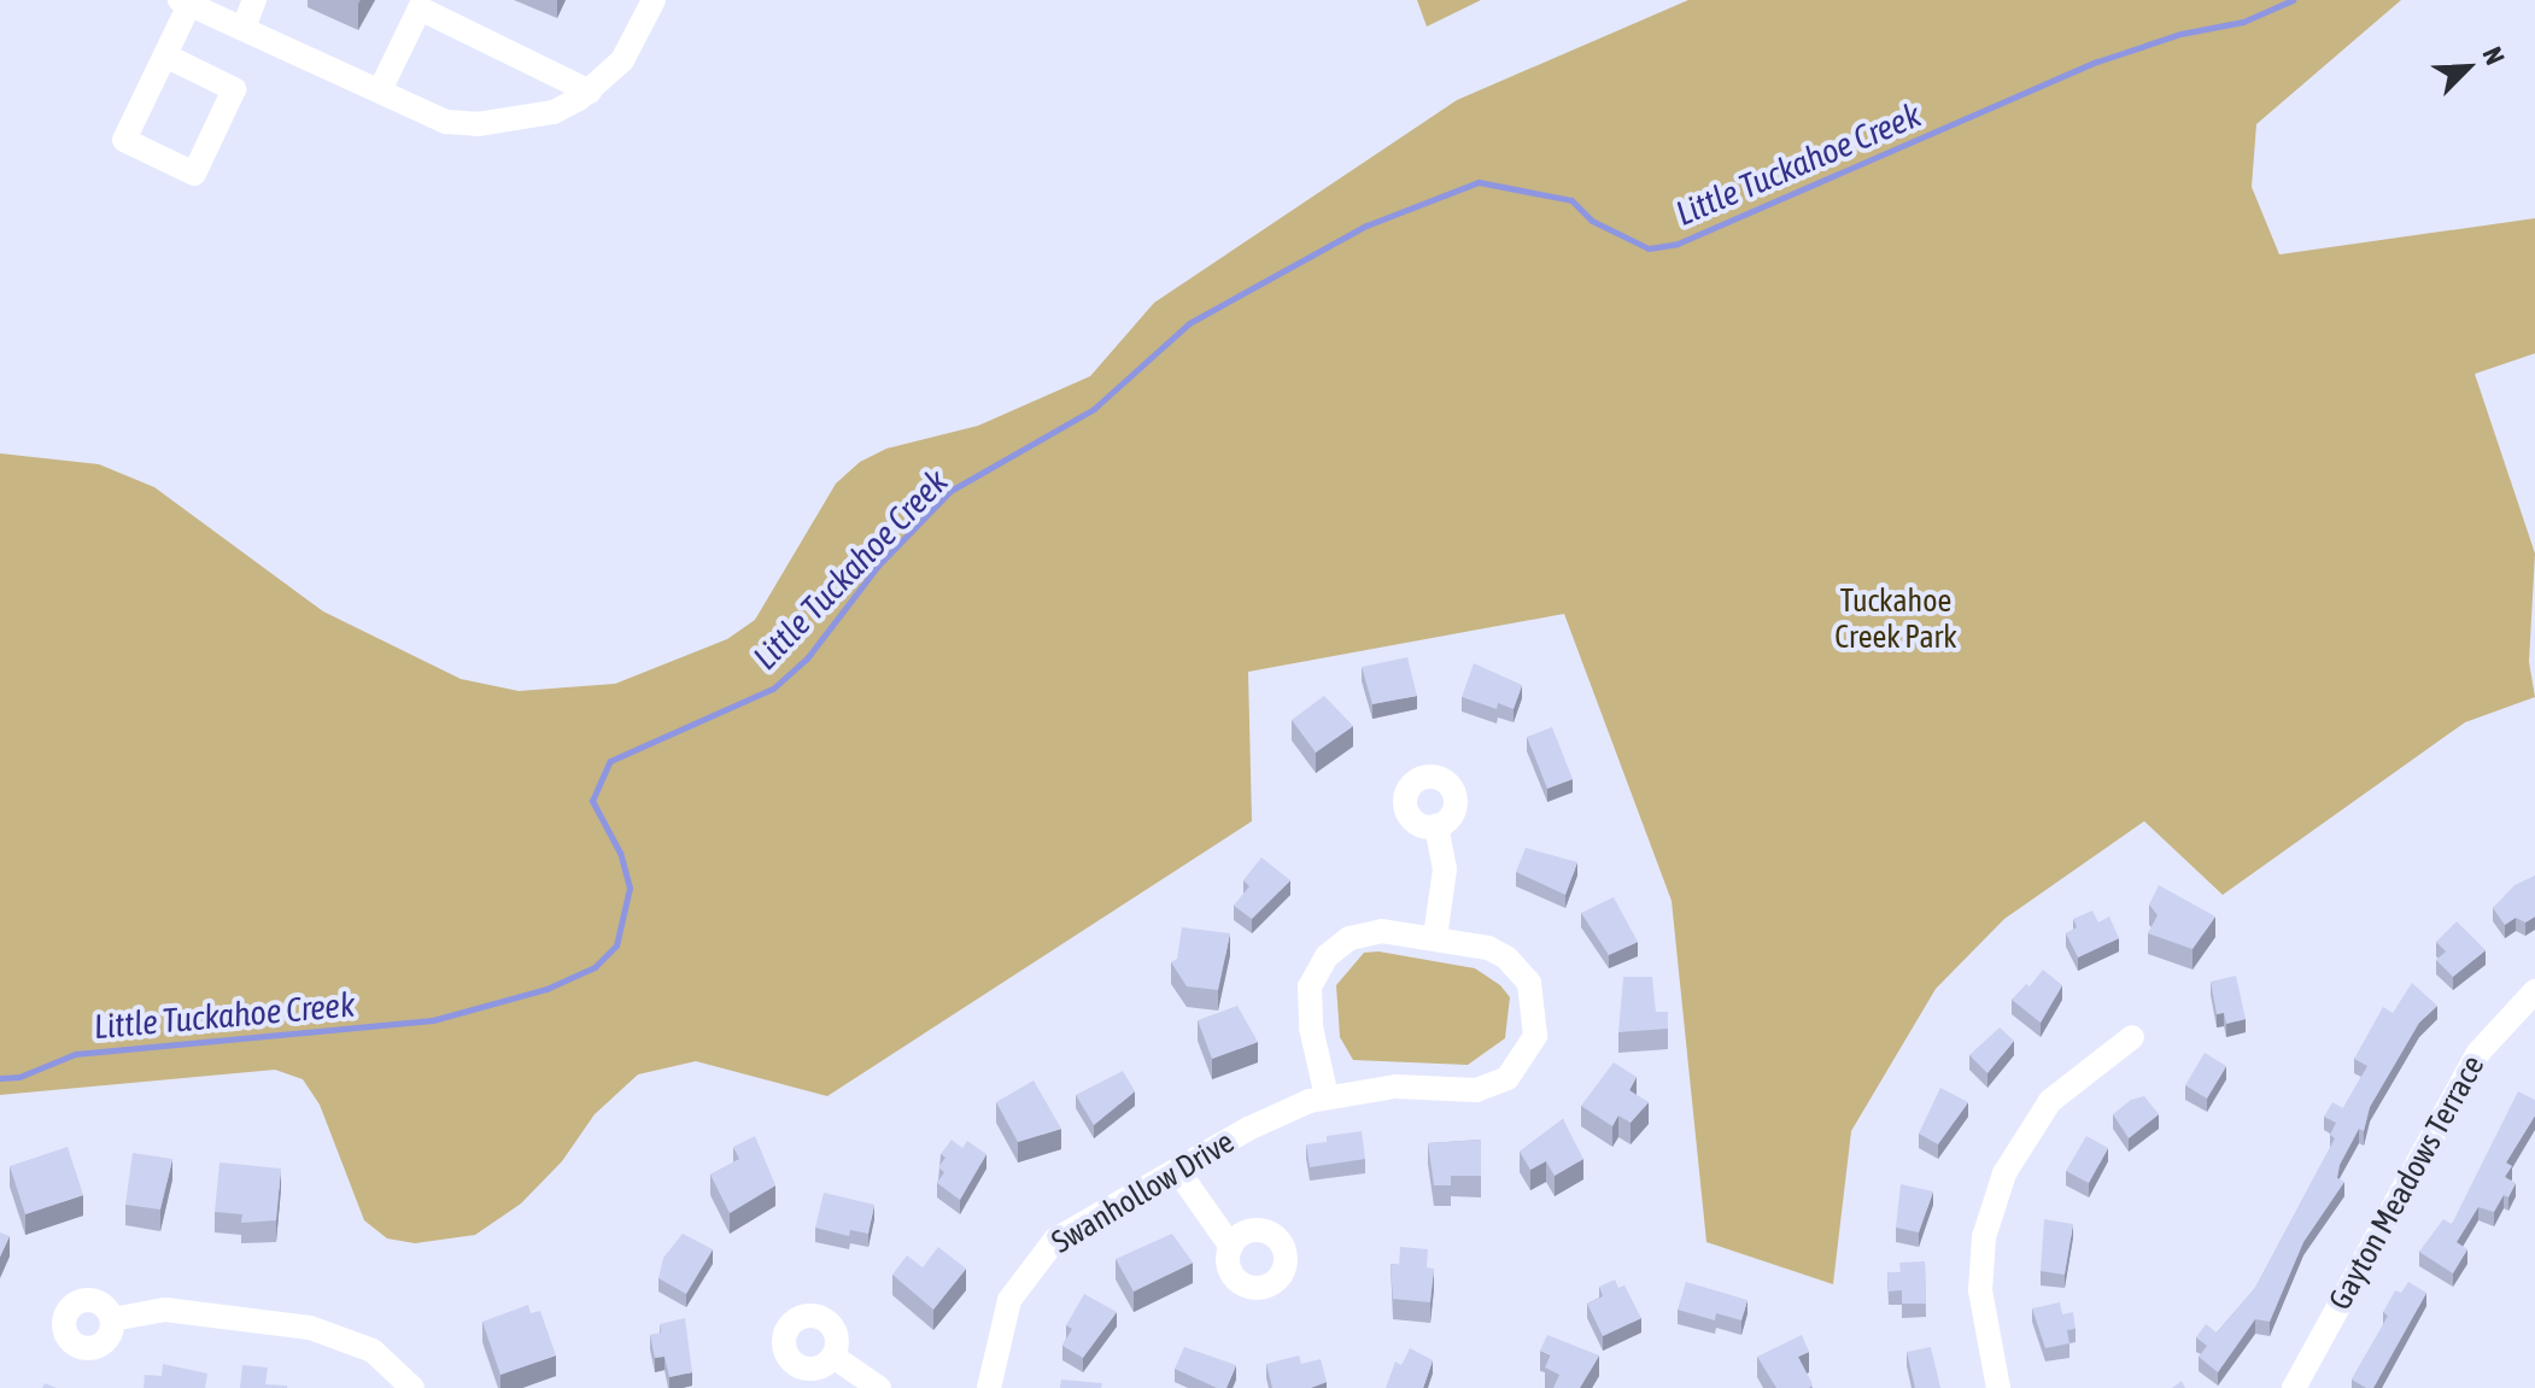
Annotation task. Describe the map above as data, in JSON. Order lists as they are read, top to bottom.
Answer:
{
  "streets": {
    "street": ["Gayton Meadows Terrace", "Swanhollow Drive"]
  },
  "water": ["Little Tuckahoe Creek"],
  "parks": ["Tuckahoe Creek Park"],
  "north": "top right"
}
